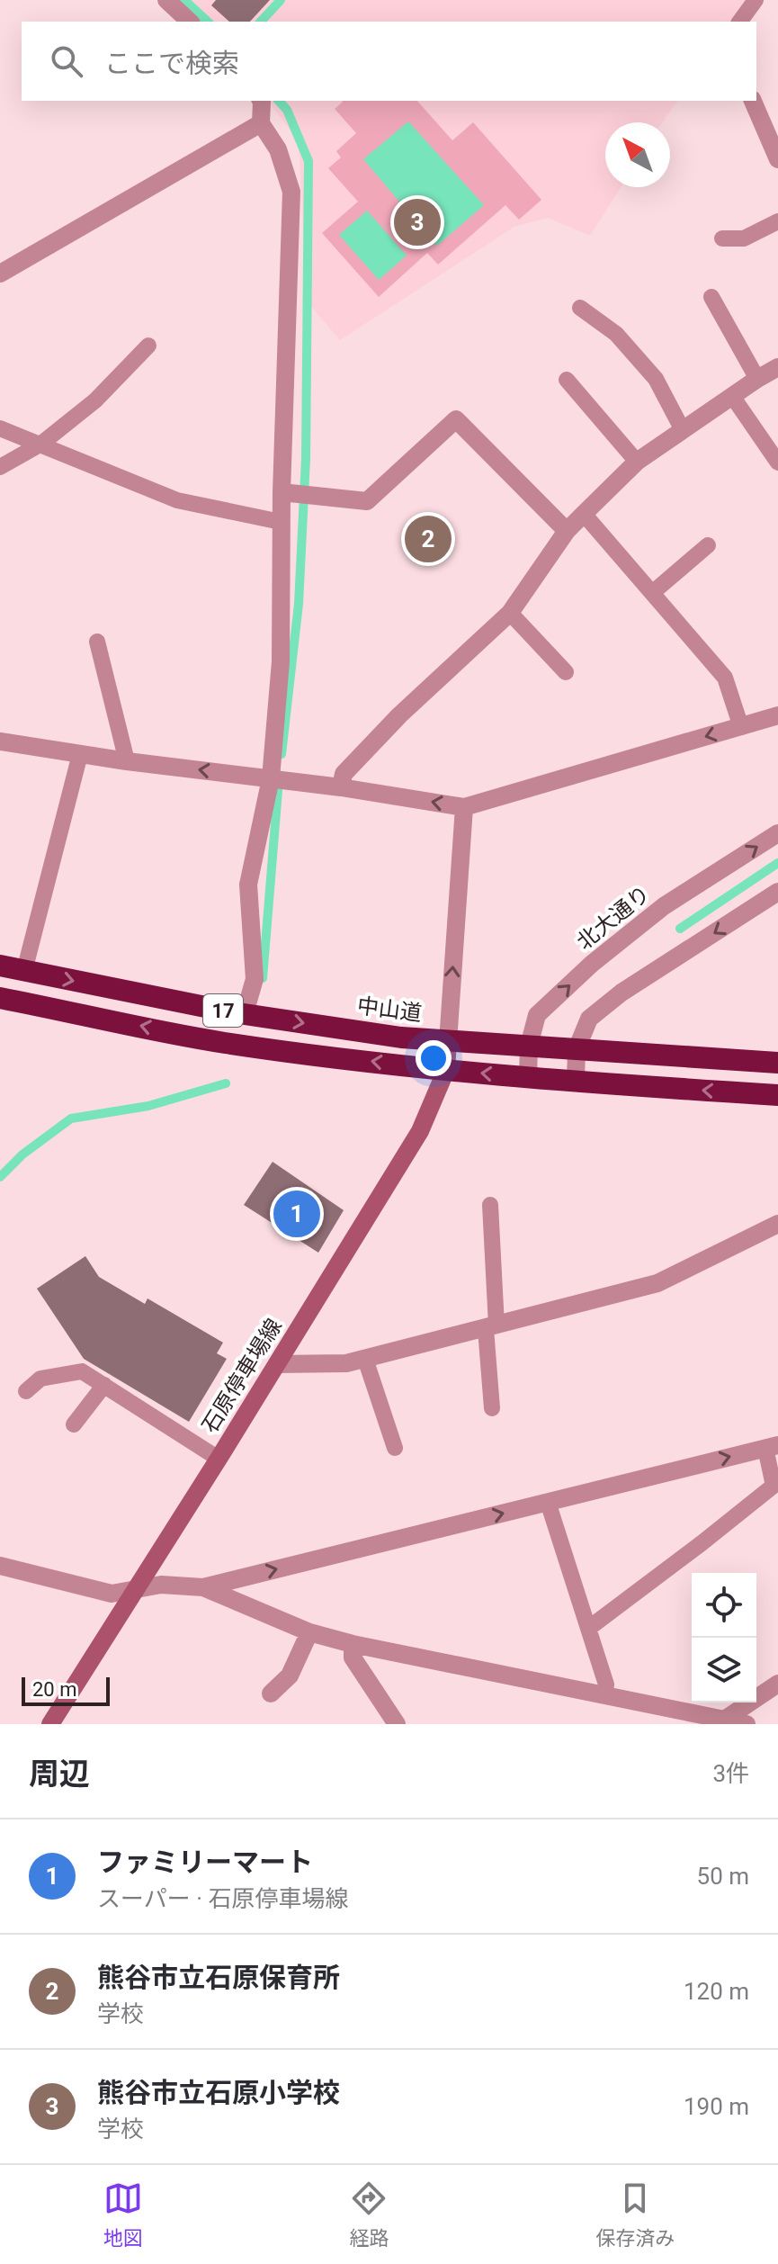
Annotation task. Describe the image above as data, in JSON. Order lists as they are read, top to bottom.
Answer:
{
  "streets": {
    "highway": ["中山道", "17"],
    "main road": ["石原停車場線"],
    "street": ["北大通り"]
  },
  "crossings": [
    ["北大通り", "中山道"],
    ["北大通り", "17"],
    ["中山道", "石原停車場線"],
    ["17", "石原停車場線"]
  ],
  "scale_bar": "20 m",
  "north": "top left",
  "page": {
    "search": "ここで検索",
    "pins": ["3", "2", "1"],
    "scale": "20 m",
    "heading": ["周辺", "3件"],
    "list": [
      {
        "mark": "1",
        "name": "ファミリーマート",
        "note": "スーパー · 石原停車場線",
        "value": "50 m"
      },
      {
        "mark": "2",
        "name": "熊谷市立石原保育所",
        "note": "学校",
        "value": "120 m"
      },
      {
        "mark": "3",
        "name": "熊谷市立石原小学校",
        "note": "学校",
        "value": "190 m"
      }
    ],
    "nav": ["地図", "経路", "保存済み"]
  }
}
